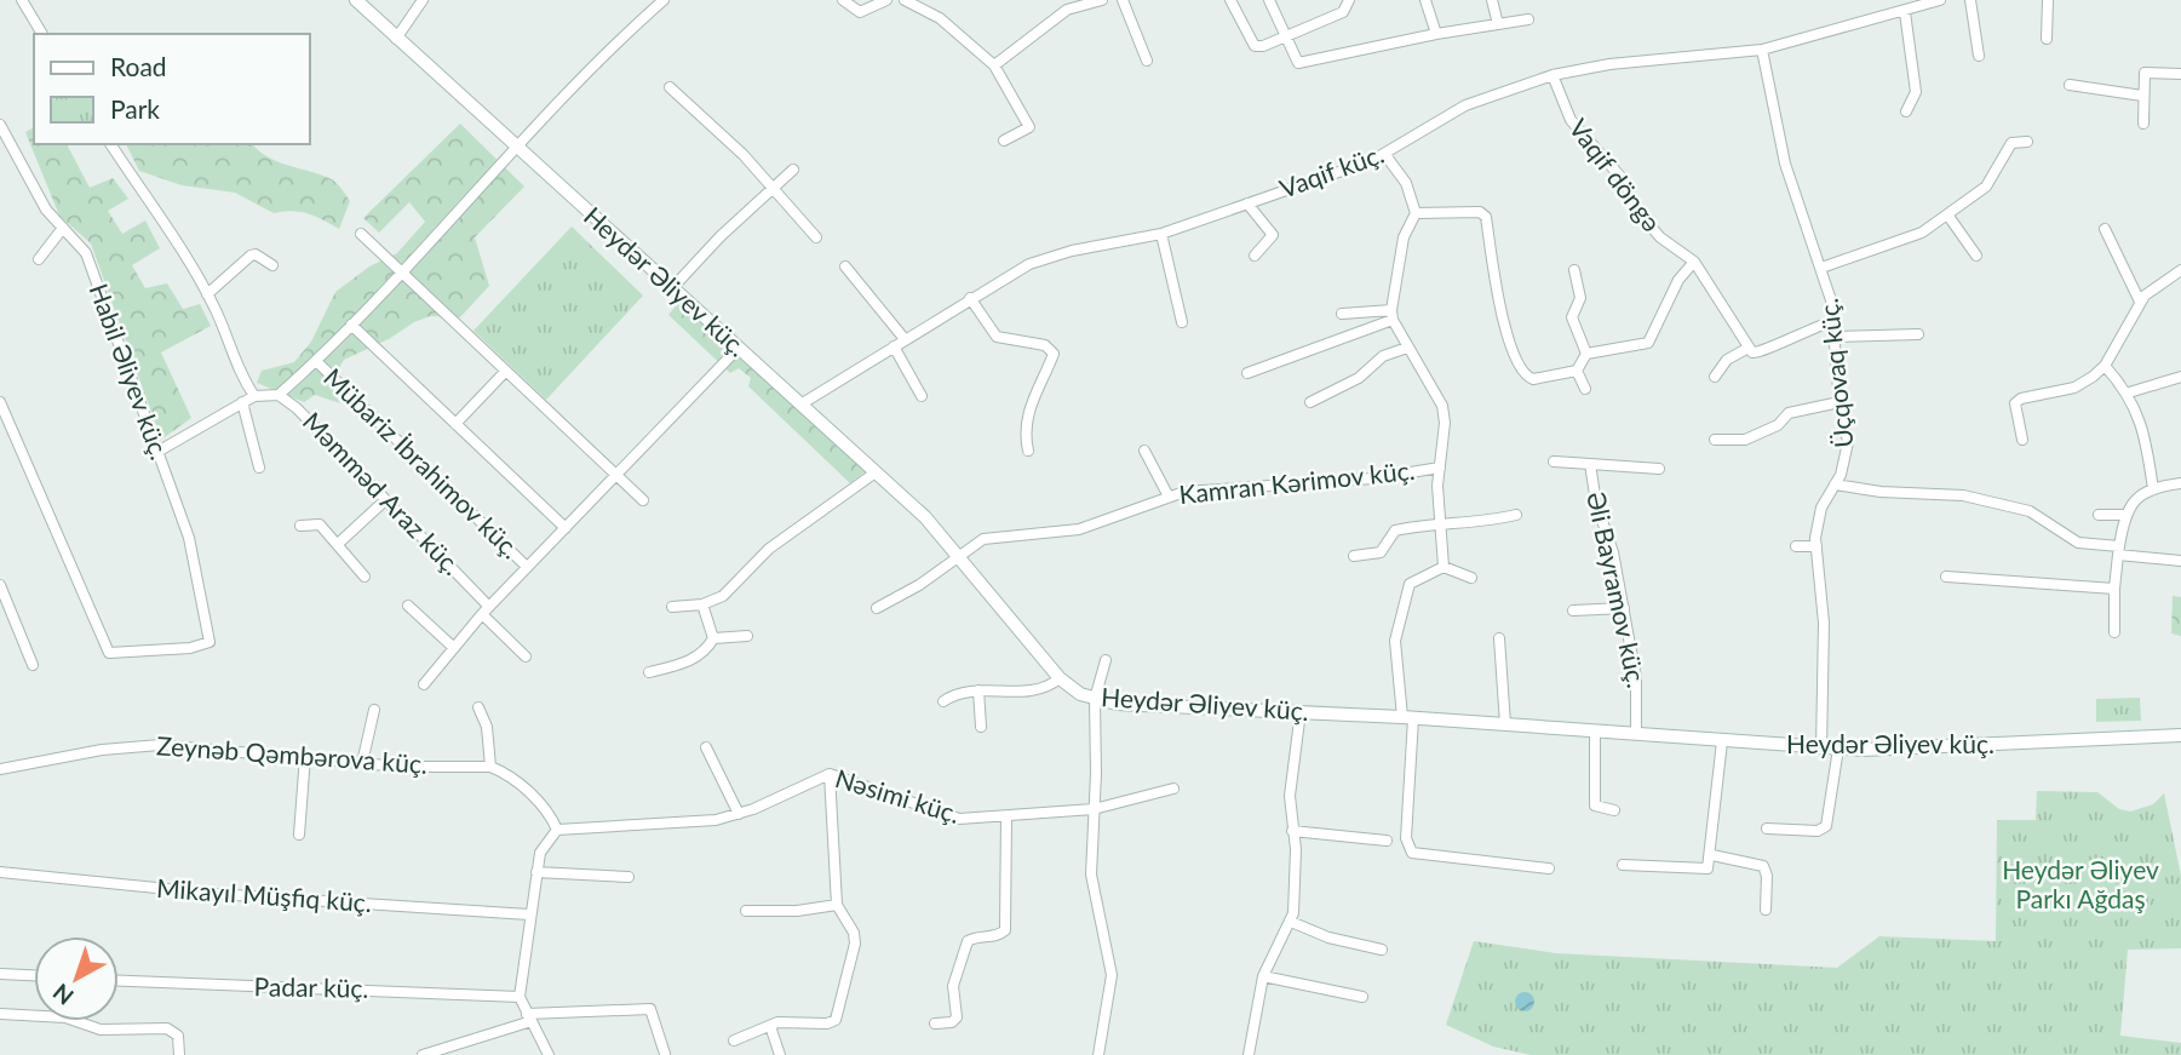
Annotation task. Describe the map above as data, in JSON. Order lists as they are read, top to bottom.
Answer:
{
  "streets": {
    "main road": ["Heydər Əliyev küç."],
    "street": [
      "Vaqif küç.",
      "Vaqif döngə",
      "Habil Əliyev küç.",
      "Üçqovaq küç.",
      "Mübariz İbrahimov küç.",
      "Kamran Kərimov küç.",
      "Məmməd Araz küç.",
      "Əli Bayramov küç.",
      "Zeynəb Qəmbərova küç.",
      "Nəsimi küç.",
      "Mikayıl Müşfiq küç.",
      "Padar küç."
    ]
  },
  "crossings": [
    ["Vaqif küç.", "Vaqif döngə"],
    ["Vaqif küç.", "Heydər Əliyev küç."],
    ["Vaqif küç.", "Üçqovaq küç."],
    ["Heydər Əliyev küç.", "Üçqovaq küç."],
    ["Heydər Əliyev küç.", "Kamran Kərimov küç."],
    ["Heydər Əliyev küç.", "Əli Bayramov küç."]
  ],
  "parks": ["Heydər Əliyev Parkı Ağdaş"],
  "legend": ["Road", "Park"],
  "north": "bottom left"
}
